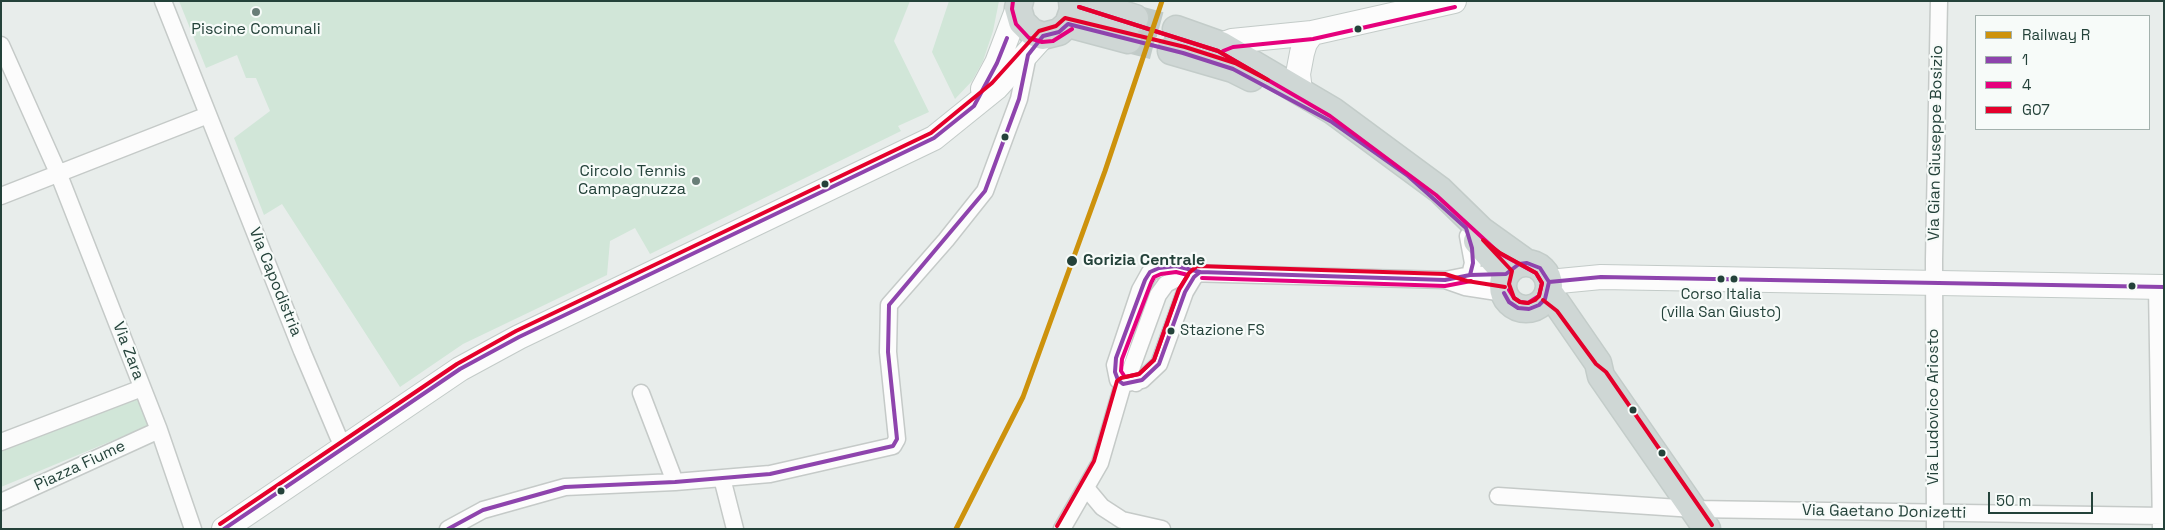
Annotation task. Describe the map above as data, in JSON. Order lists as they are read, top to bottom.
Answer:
{
  "streets": {
    "street": [
      "Via Gian Giuseppe Bosizio",
      "Via Capodistria",
      "Via Zara",
      "Via Ludovico Ariosto",
      "Piazza Fiume",
      "Via Gaetano Donizetti"
    ]
  },
  "crossings": [
    ["Via Gian Giuseppe Bosizio", "Via Ludovico Ariosto"],
    ["Via Zara", "Piazza Fiume"],
    ["Via Ludovico Ariosto", "Via Gaetano Donizetti"]
  ],
  "places": [
    "Piscine Comunali",
    "Circolo Tennis Campagnuzza",
    "Gorizia Centrale",
    "Corso Italia (villa San Giusto)",
    "Stazione FS"
  ],
  "lines": [
    "rail line R",
    "transit line 4",
    "transit line G07",
    "transit line 1"
  ],
  "legend": [
    "Railway R",
    "1",
    "4",
    "G07"
  ],
  "scale_bar": "50 m"
}
